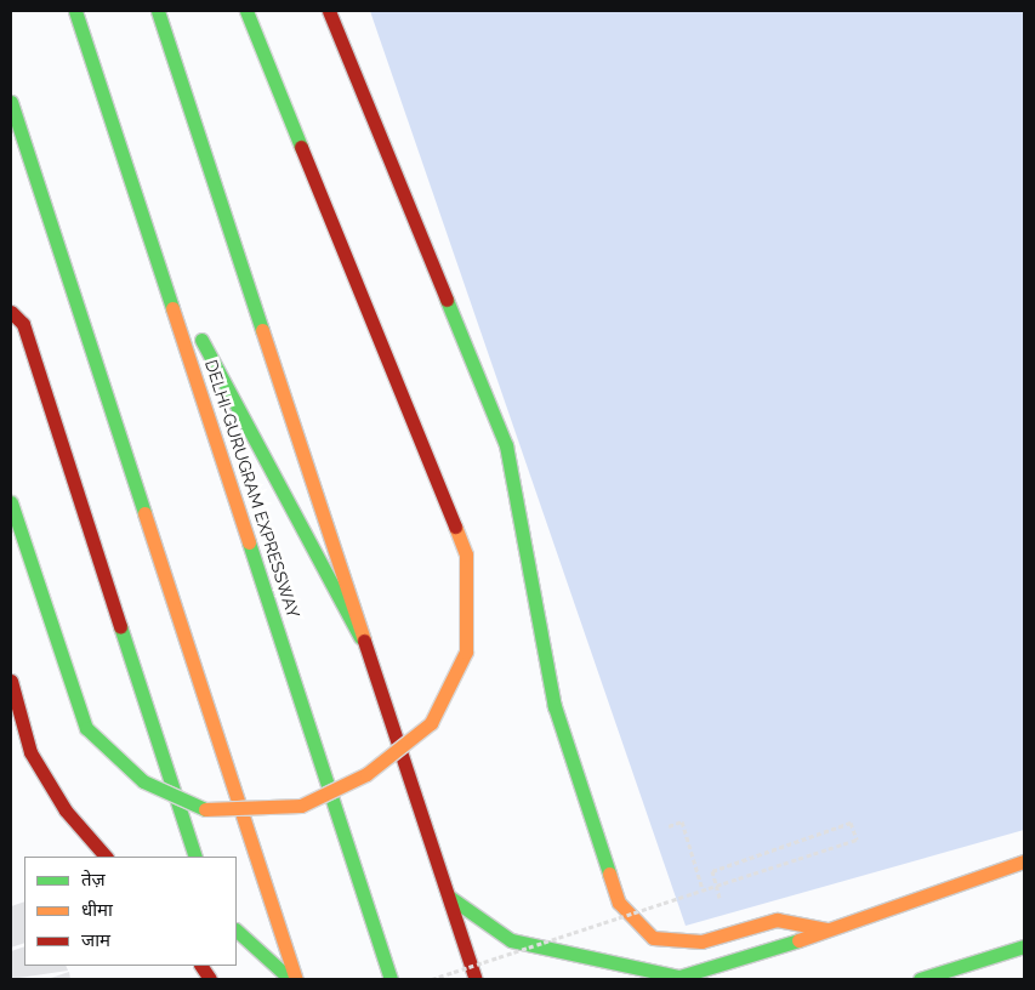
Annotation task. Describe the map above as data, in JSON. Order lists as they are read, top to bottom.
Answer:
{
  "streets": {
    "main road": ["DELHI-GURUGRAM EXPRESSWAY"]
  },
  "legend": ["तेज़", "धीमा", "जाम"]
}
